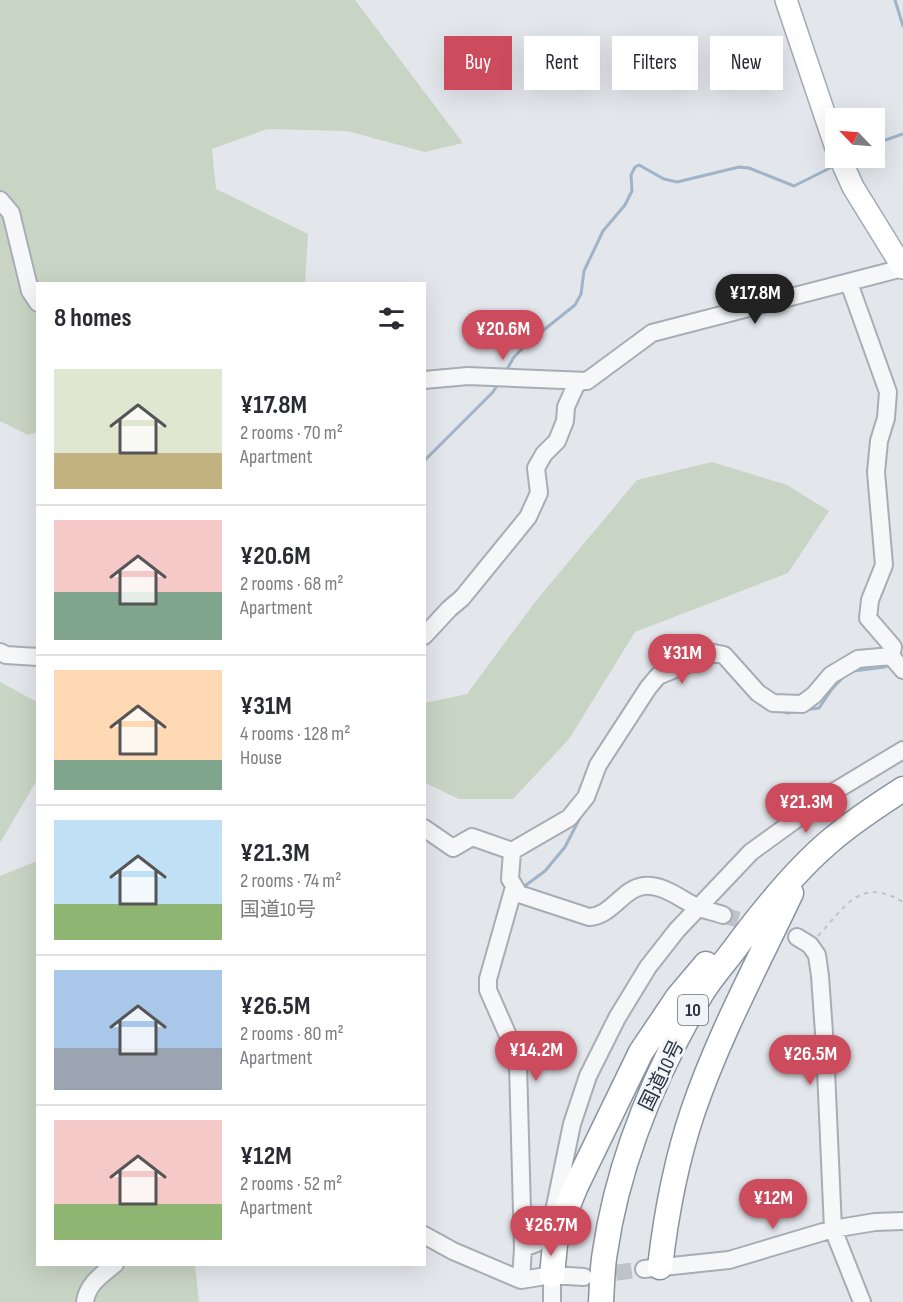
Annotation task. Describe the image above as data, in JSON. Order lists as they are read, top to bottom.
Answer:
{
  "streets": {
    "highway": ["10", "国道10号"]
  },
  "north": "top left",
  "page": {
    "chip": [
      "Buy",
      "Rent",
      "Filters",
      "New"
    ],
    "price": [
      "¥17.8M",
      "¥20.6M",
      "¥31M",
      "¥21.3M",
      "¥14.2M",
      "¥26.5M",
      "¥12M",
      "¥26.7M"
    ],
    "heading": "8 homes",
    "list": [
      {
        "name": "¥17.8M",
        "note": "2 rooms · 70 m² · Apartment"
      },
      {
        "name": "¥20.6M",
        "note": "2 rooms · 68 m² · Apartment"
      },
      {
        "name": "¥31M",
        "note": "4 rooms · 128 m² · House"
      },
      {
        "name": "¥21.3M",
        "note": "2 rooms · 74 m² · 国道10号"
      },
      {
        "name": "¥26.5M",
        "note": "2 rooms · 80 m² · Apartment"
      },
      {
        "name": "¥12M",
        "note": "2 rooms · 52 m² · Apartment"
      }
    ]
  }
}
